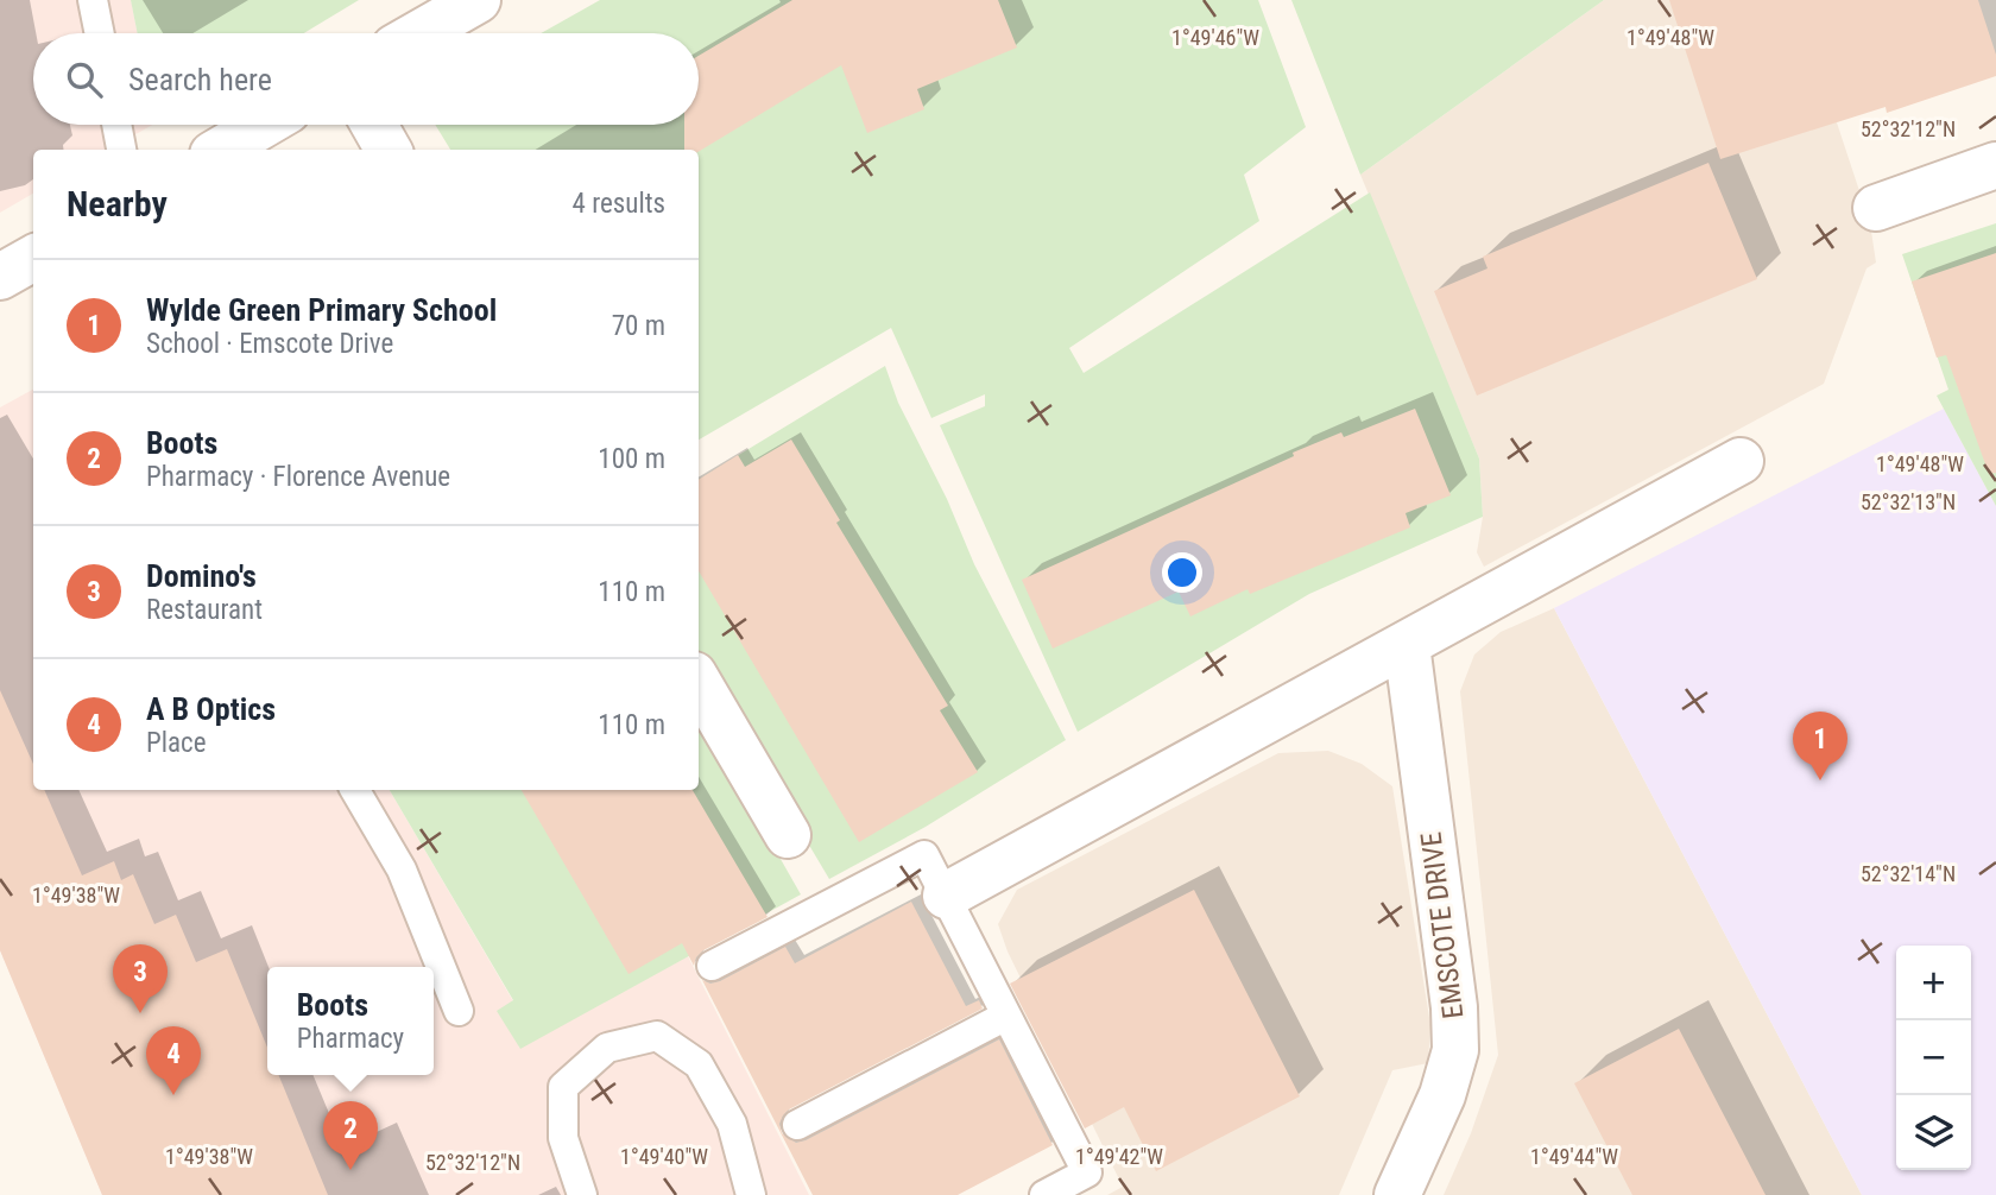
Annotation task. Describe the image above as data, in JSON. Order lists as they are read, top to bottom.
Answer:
{
  "streets": {
    "street": ["EMSCOTE DRIVE"]
  },
  "page": {
    "search": "Search here",
    "heading": ["Nearby", "4 results"],
    "list": [
      {
        "mark": "1",
        "name": "Wylde Green Primary School",
        "note": "School · Emscote Drive",
        "value": "70 m"
      },
      {
        "mark": "2",
        "name": "Boots",
        "note": "Pharmacy · Florence Avenue",
        "value": "100 m"
      },
      {
        "mark": "3",
        "name": "Domino's",
        "note": "Restaurant",
        "value": "110 m"
      },
      {
        "mark": "4",
        "name": "A B Optics",
        "note": "Place",
        "value": "110 m"
      }
    ],
    "pins": [
      "1",
      "3",
      "4",
      "2"
    ],
    "map_buttons": ["+", "−"],
    "popup": ["Boots", "Pharmacy"]
  },
  "coordinates": [
    "1°49'46\"W",
    "1°49'48\"W",
    "52°32'12\"N",
    "52°32'13\"N",
    "52°32'14\"N",
    "1°49'38\"W",
    "1°49'40\"W",
    "1°49'42\"W",
    "1°49'44\"W"
  ]
}
